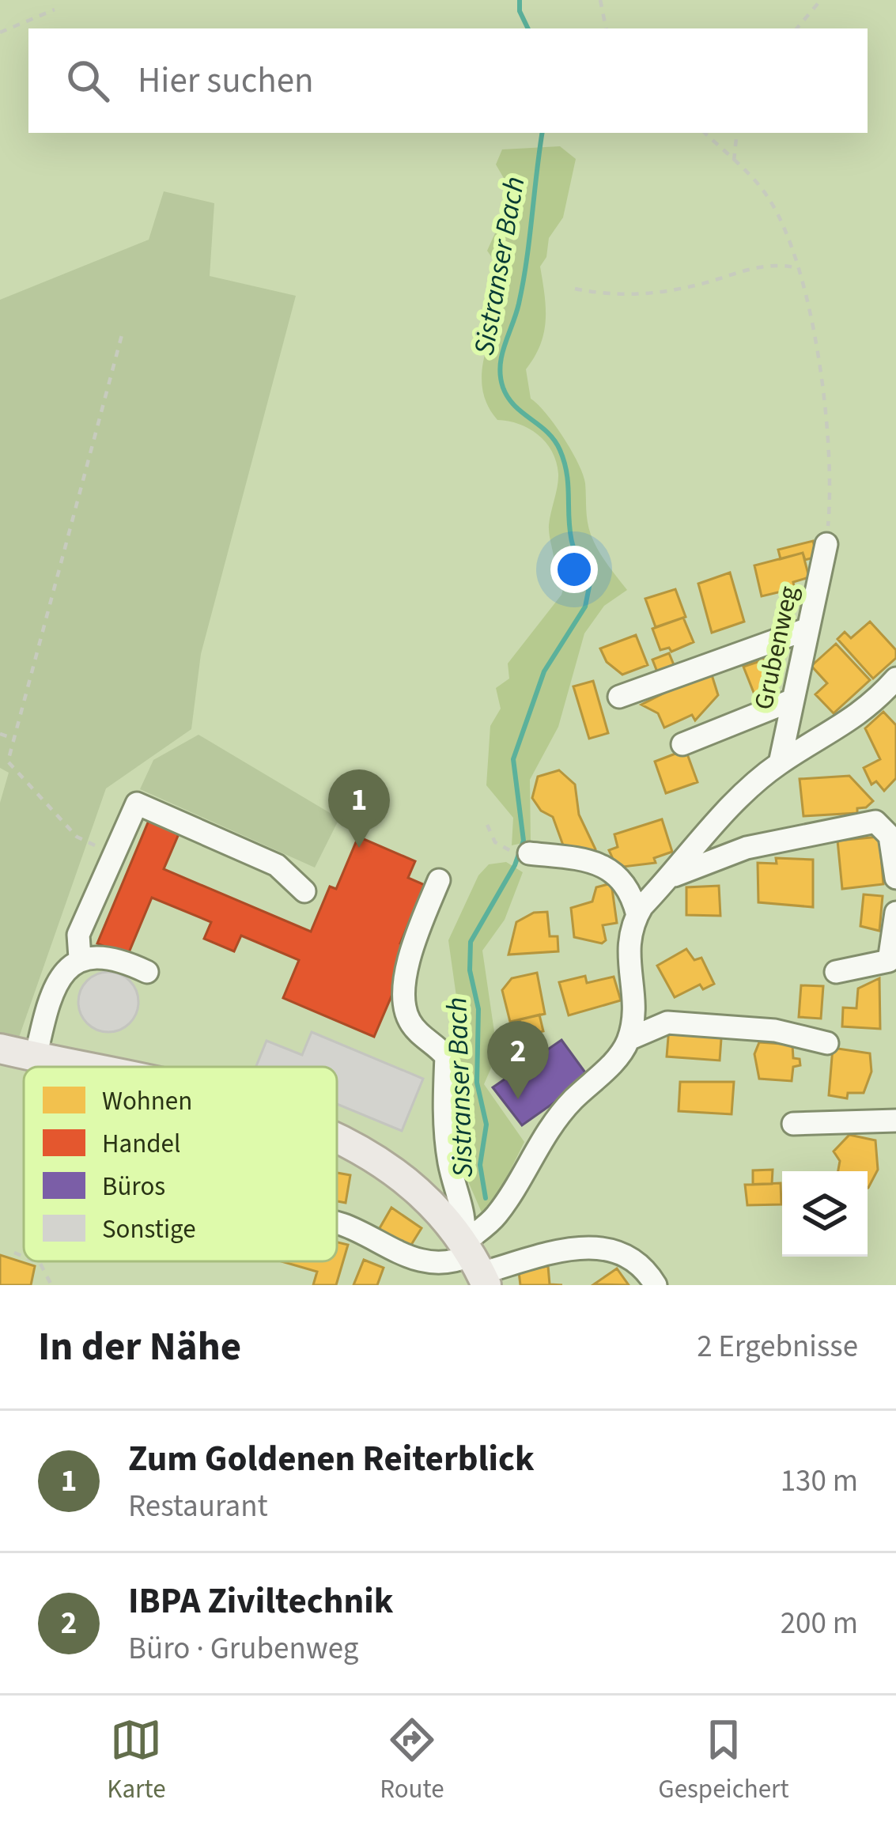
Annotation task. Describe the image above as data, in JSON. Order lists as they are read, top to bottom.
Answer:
{
  "streets": {
    "street": ["Grubenweg"]
  },
  "water": ["Sistranser Bach"],
  "legend": [
    "Wohnen",
    "Handel",
    "Büros",
    "Sonstige"
  ],
  "page": {
    "search": "Hier suchen",
    "pins": ["1", "2"],
    "heading": ["In der Nähe", "2 Ergebnisse"],
    "list": [
      {
        "mark": "1",
        "name": "Zum Goldenen Reiterblick",
        "note": "Restaurant",
        "value": "130 m"
      },
      {
        "mark": "2",
        "name": "IBPA Ziviltechnik",
        "note": "Büro · Grubenweg",
        "value": "200 m"
      }
    ],
    "nav": ["Karte", "Route", "Gespeichert"]
  }
}
